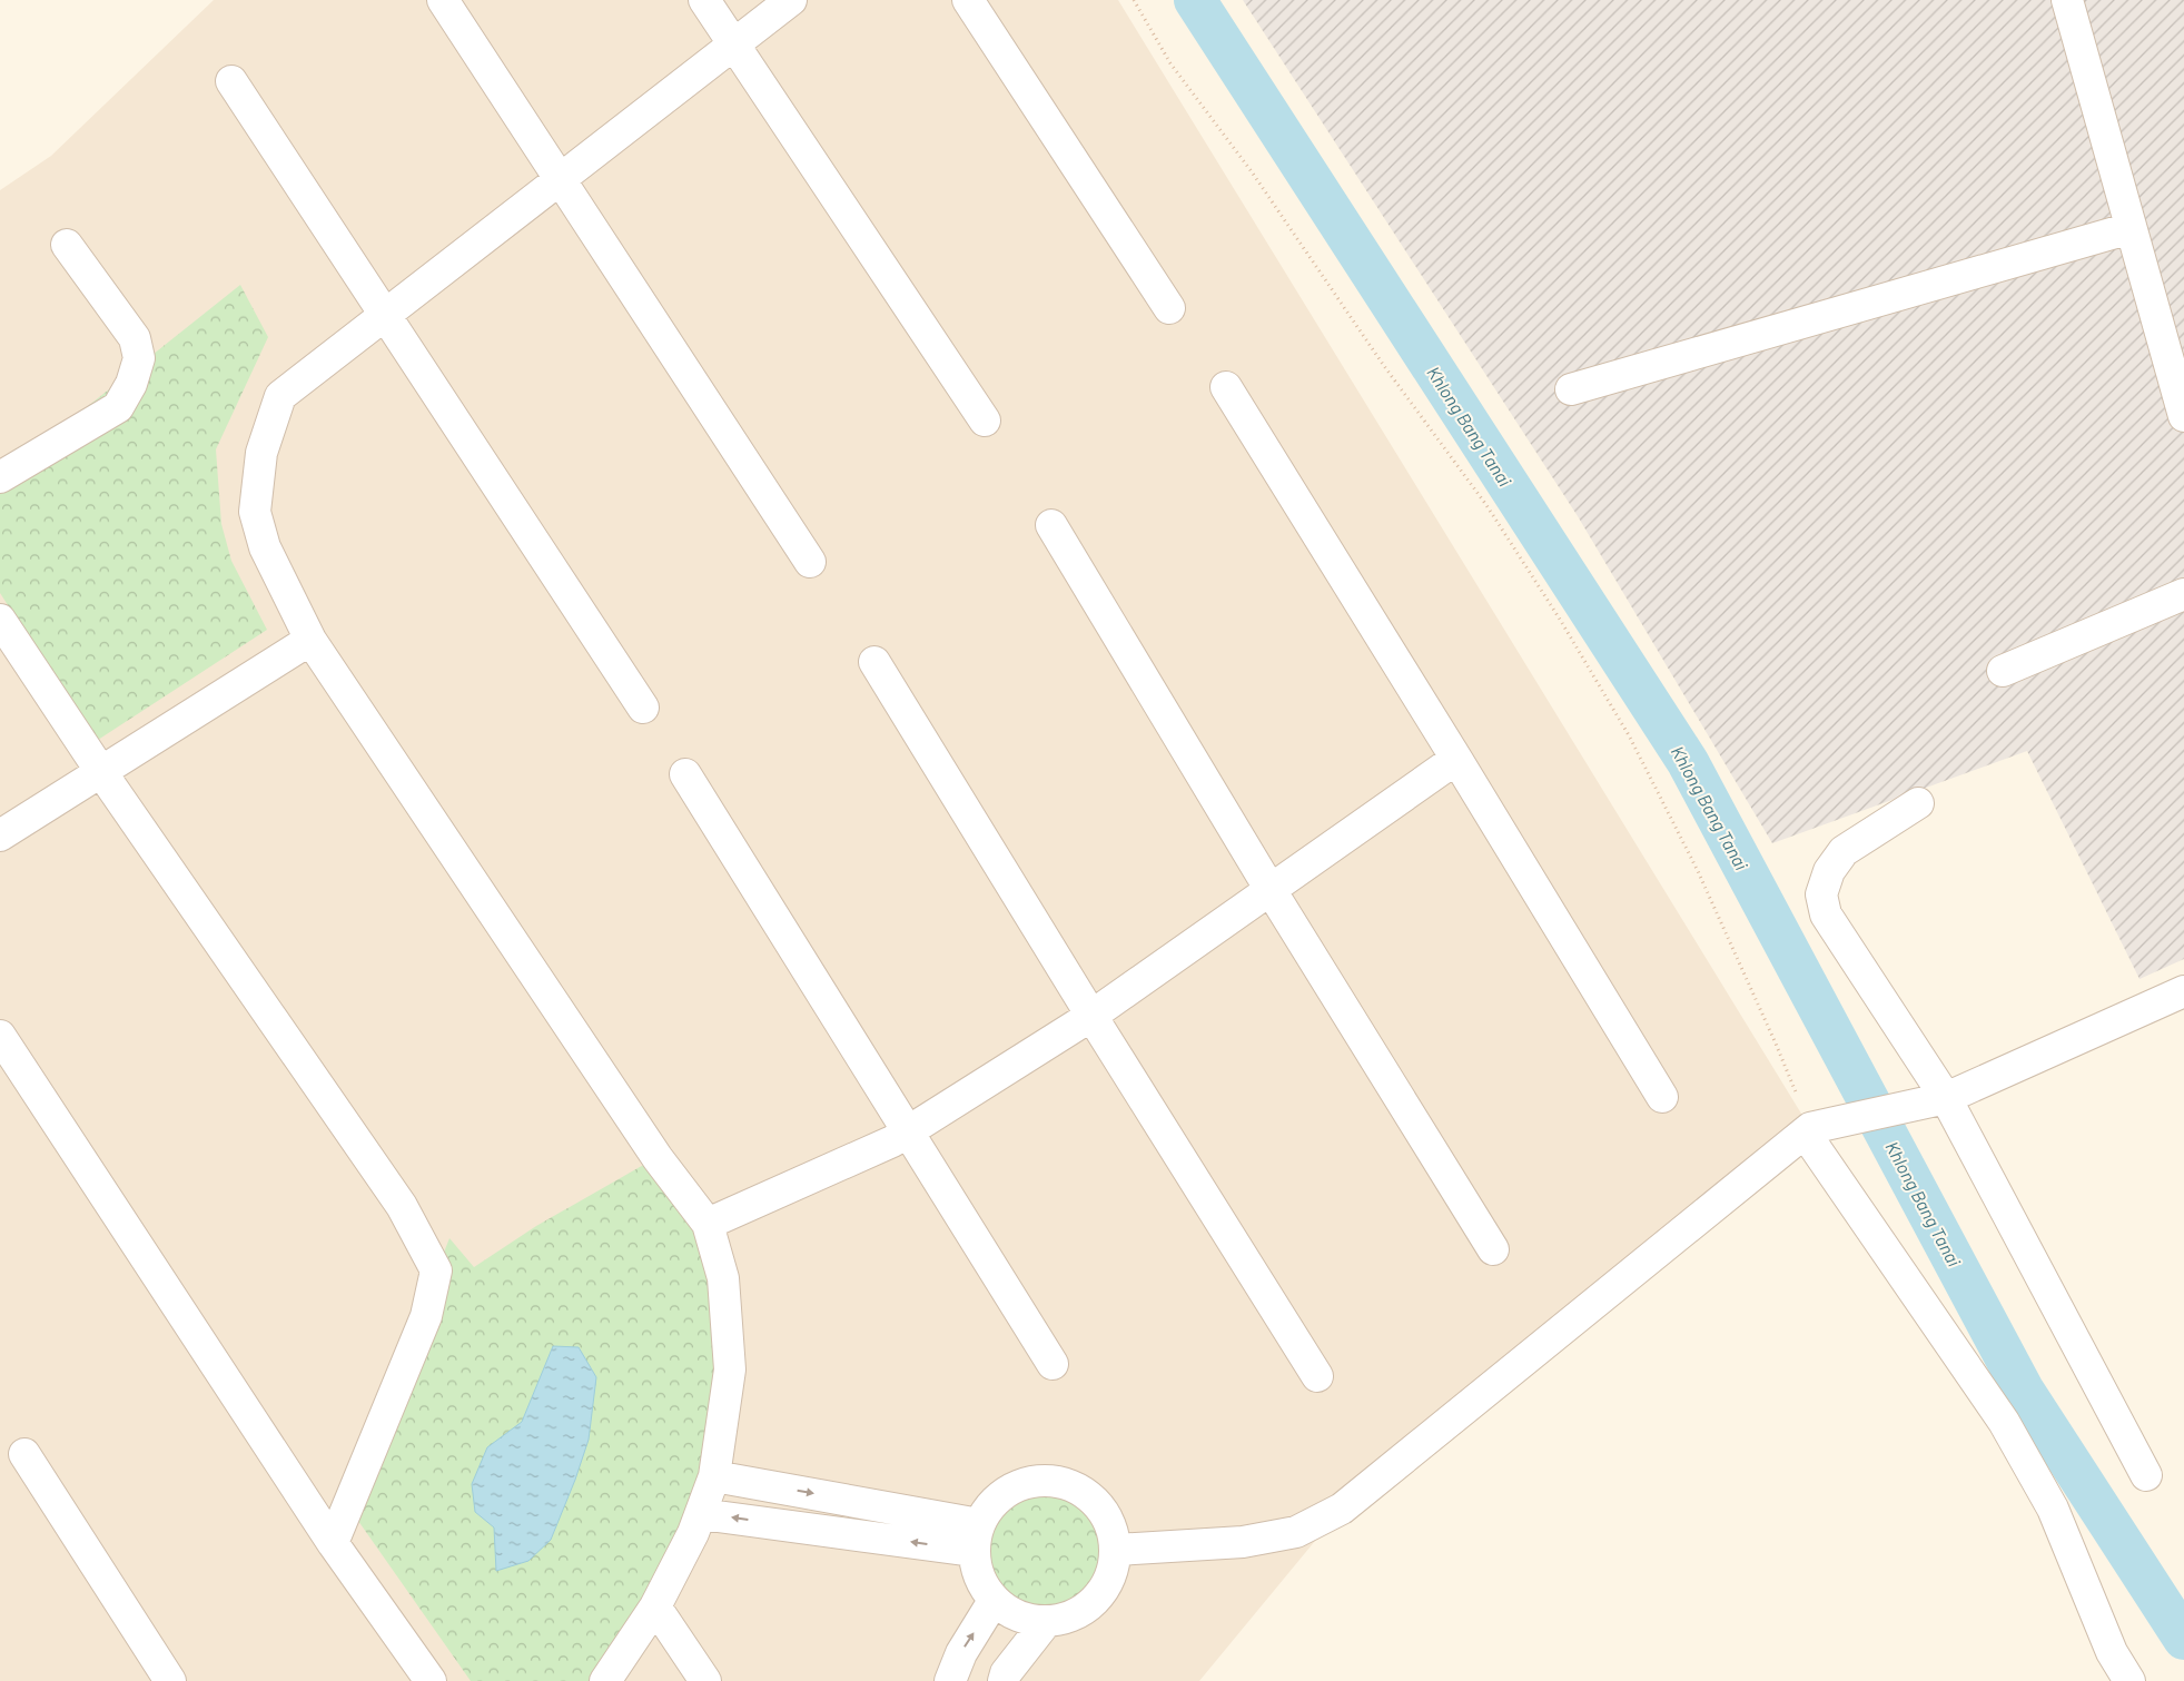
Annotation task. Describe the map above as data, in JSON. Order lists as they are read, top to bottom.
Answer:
{
  "water": ["Khlong Bang Tanai"]
}
